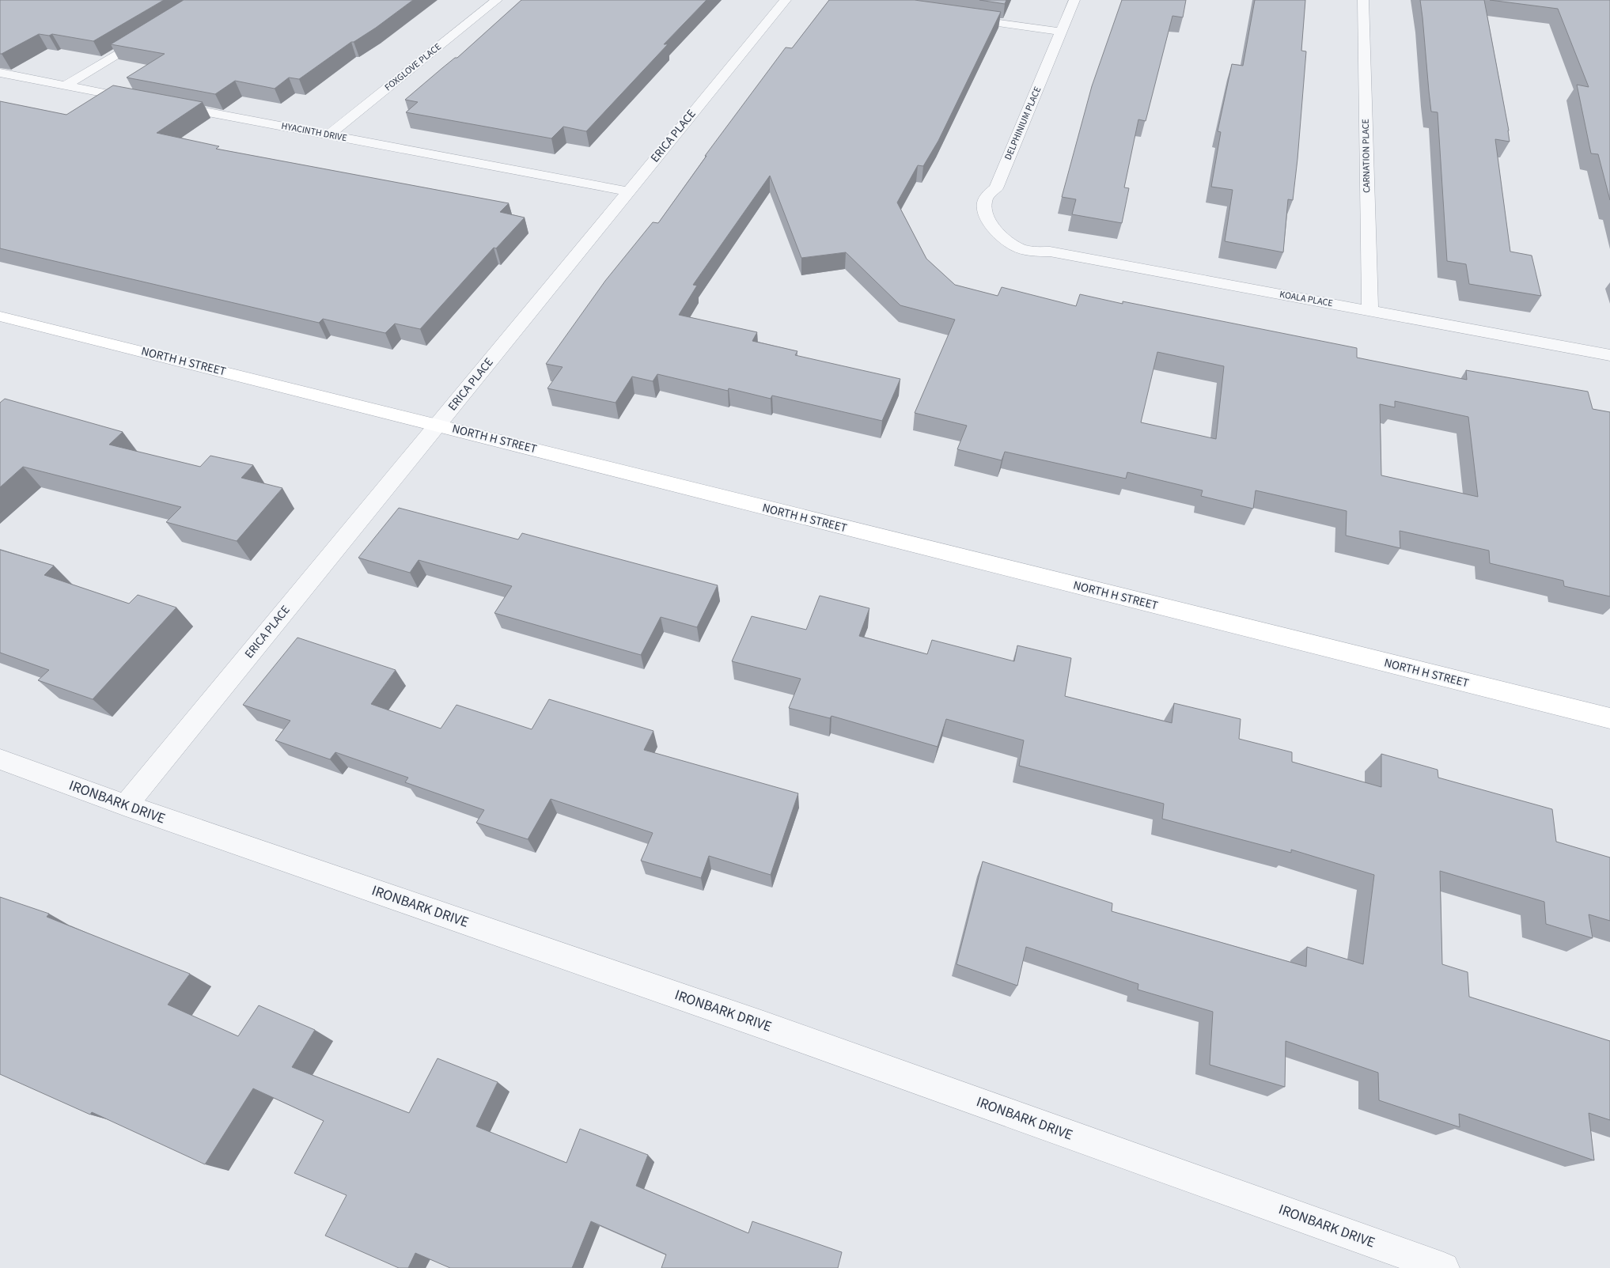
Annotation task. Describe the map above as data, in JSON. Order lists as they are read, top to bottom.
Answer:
{
  "streets": {
    "street": [
      "FOXGLOVE PLACE",
      "DELPHINIUM PLACE",
      "HYACINTH DRIVE",
      "ERICA PLACE",
      "CARNATION PLACE",
      "KOALA PLACE",
      "NORTH H STREET",
      "IRONBARK DRIVE"
    ]
  },
  "crossings": [
    ["FOXGLOVE PLACE", "HYACINTH DRIVE"],
    ["DELPHINIUM PLACE", "KOALA PLACE"],
    ["HYACINTH DRIVE", "ERICA PLACE"],
    ["ERICA PLACE", "NORTH H STREET"],
    ["ERICA PLACE", "IRONBARK DRIVE"],
    ["CARNATION PLACE", "KOALA PLACE"]
  ]
}
